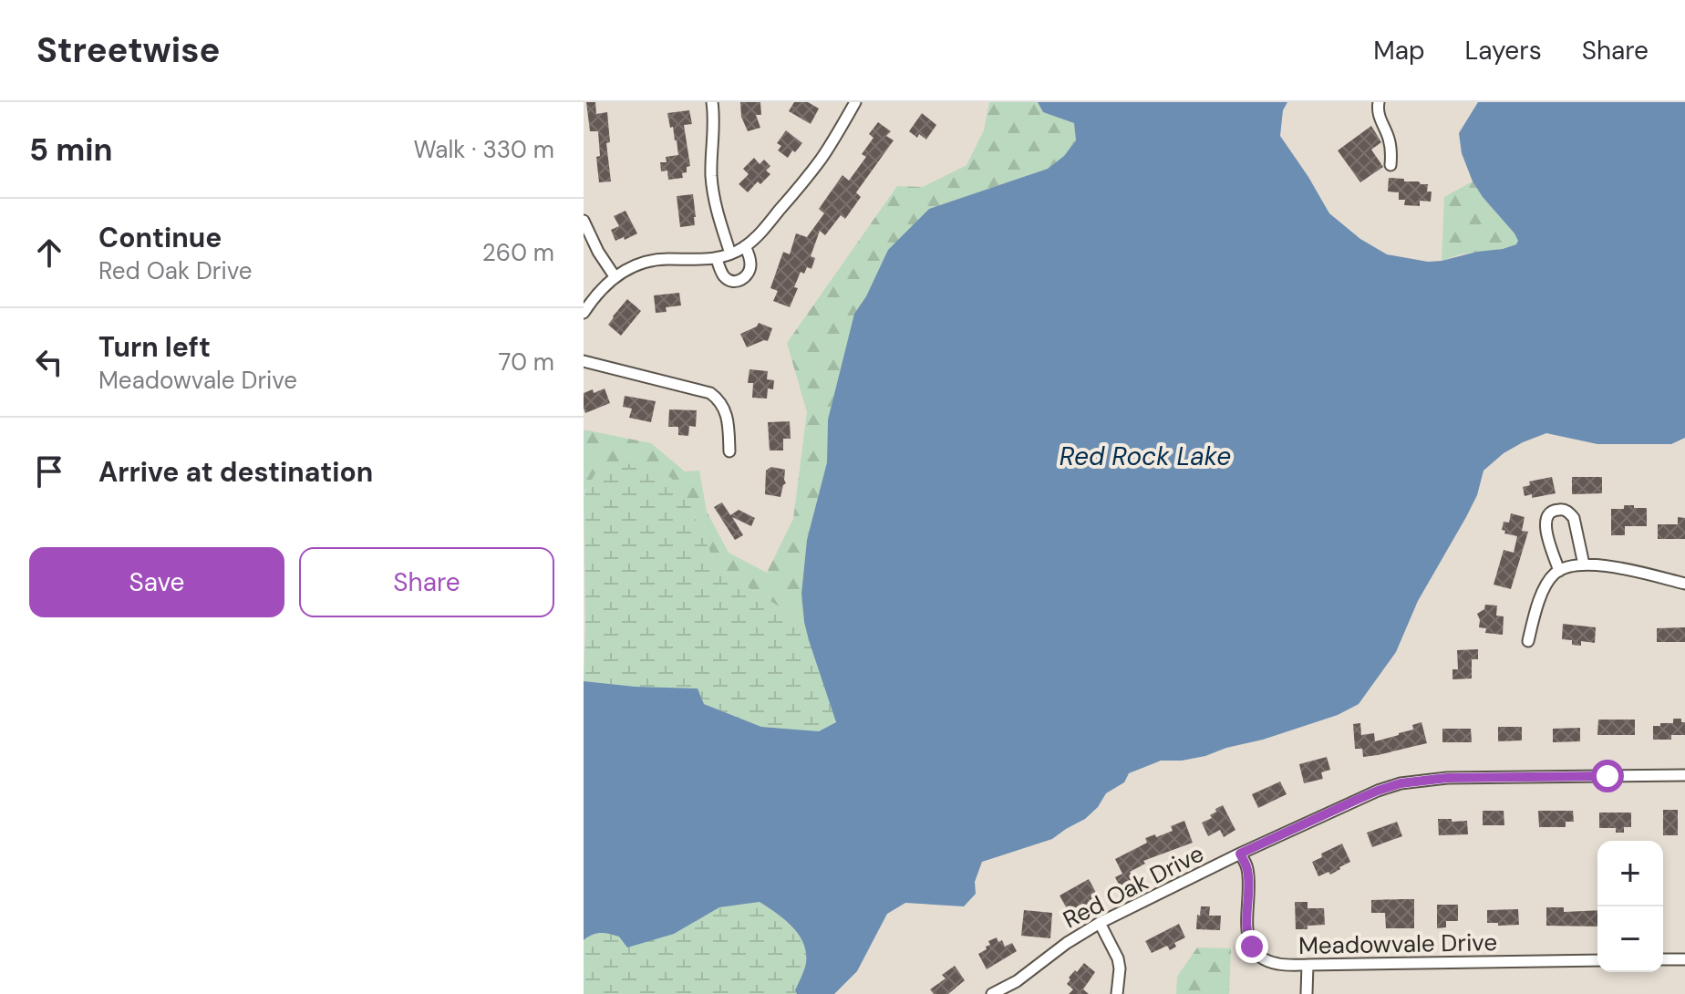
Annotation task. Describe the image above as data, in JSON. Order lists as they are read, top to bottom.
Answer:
{
  "streets": {
    "street": ["Red Oak Drive", "Meadowvale Drive"]
  },
  "crossings": [
    ["Red Oak Drive", "Meadowvale Drive"]
  ],
  "water": ["Red Rock Lake"],
  "page": {
    "header": "Streetwise",
    "nav": ["Map", "Layers", "Share"],
    "heading": ["5 min", "Walk · 330 m"],
    "list": [
      ["Continue", "Red Oak Drive", "260 m"],
      ["Turn left", "Meadowvale Drive", "70 m"],
      "Arrive at destination"
    ],
    "buttons": ["Save", "Share"],
    "map_buttons": ["+", "−"]
  }
}
